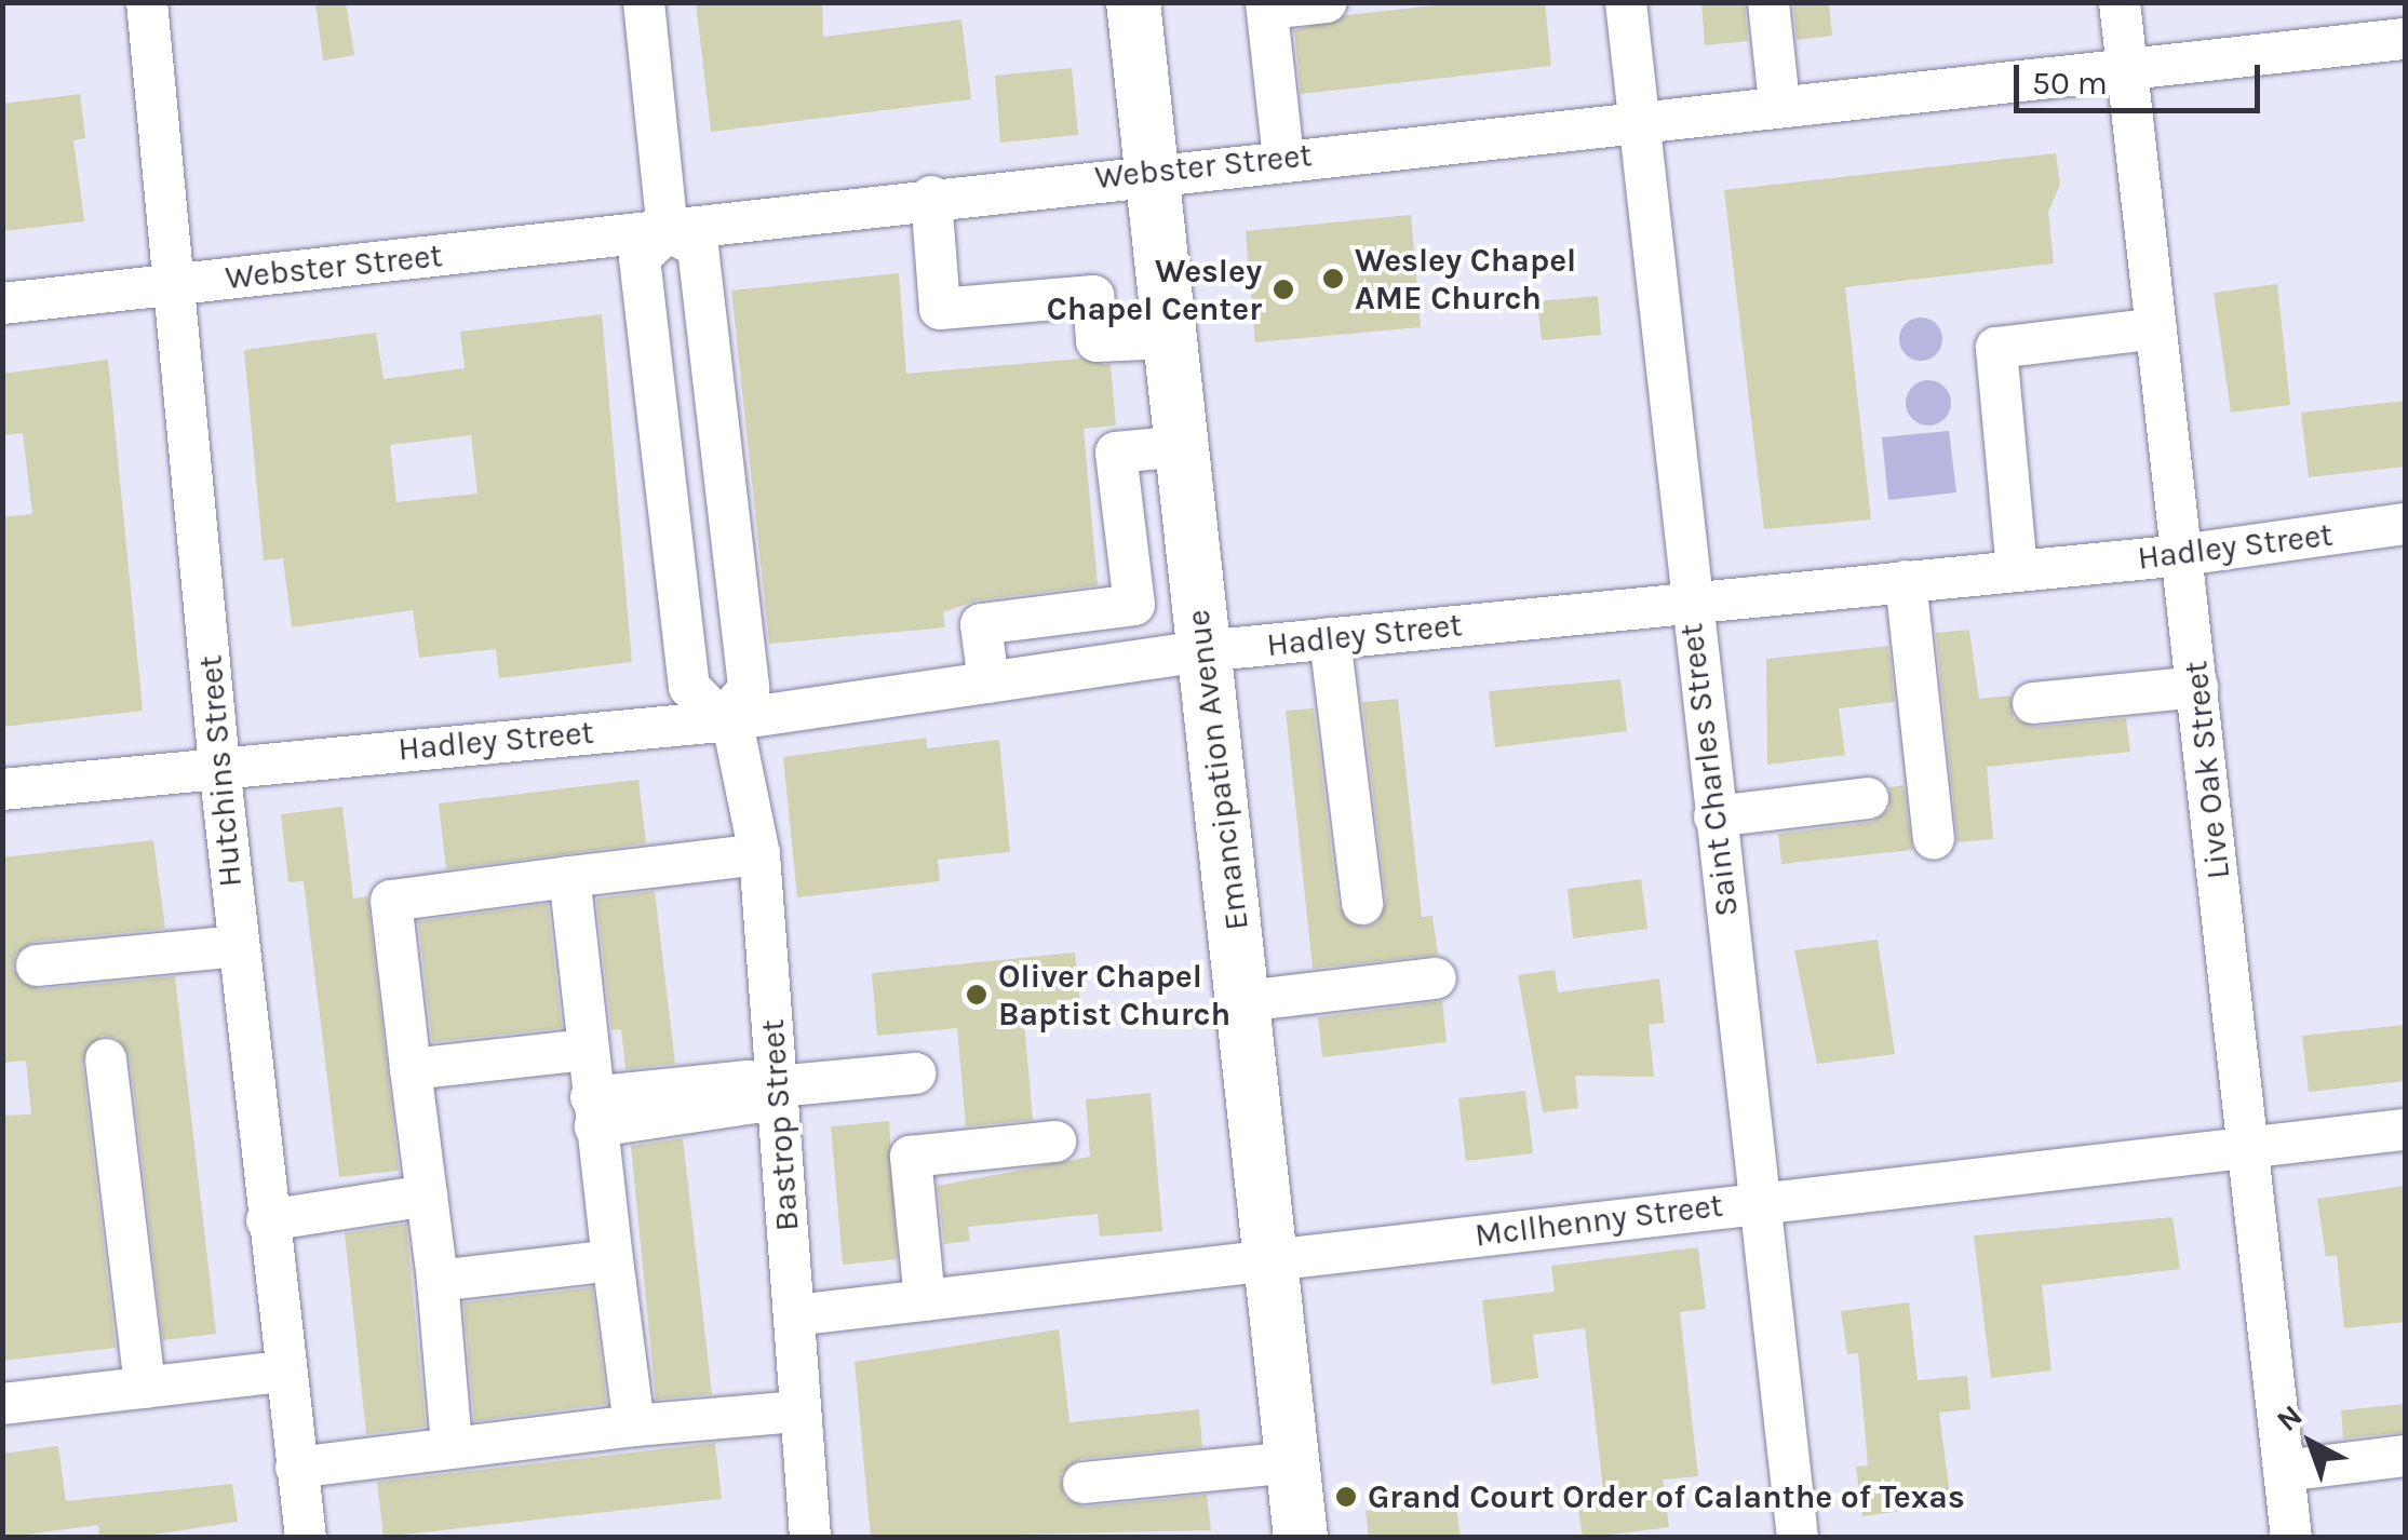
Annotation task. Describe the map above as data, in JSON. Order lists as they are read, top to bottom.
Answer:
{
  "streets": {
    "main road": ["Emancipation Avenue"],
    "street": [
      "Webster Street",
      "Hadley Street",
      "Saint Charles Street",
      "Live Oak Street",
      "Hutchins Street",
      "Bastrop Street",
      "McIlhenny Street"
    ]
  },
  "crossings": [
    ["Webster Street", "Emancipation Avenue"],
    ["Webster Street", "Saint Charles Street"],
    ["Webster Street", "Live Oak Street"],
    ["Webster Street", "Hutchins Street"],
    ["Webster Street", "Bastrop Street"],
    ["Hadley Street", "Emancipation Avenue"],
    ["Hadley Street", "Saint Charles Street"],
    ["Hadley Street", "Live Oak Street"],
    ["Hadley Street", "Hutchins Street"],
    ["Hadley Street", "Bastrop Street"],
    ["Emancipation Avenue", "McIlhenny Street"],
    ["Saint Charles Street", "McIlhenny Street"],
    ["Live Oak Street", "McIlhenny Street"],
    ["Bastrop Street", "McIlhenny Street"]
  ],
  "places": [
    "Wesley Chapel AME Church",
    "Wesley Chapel Center",
    "Oliver Chapel Baptist Church",
    "Grand Court Order of Calanthe of Texas"
  ],
  "scale_bar": "50 m",
  "north": "top left"
}
